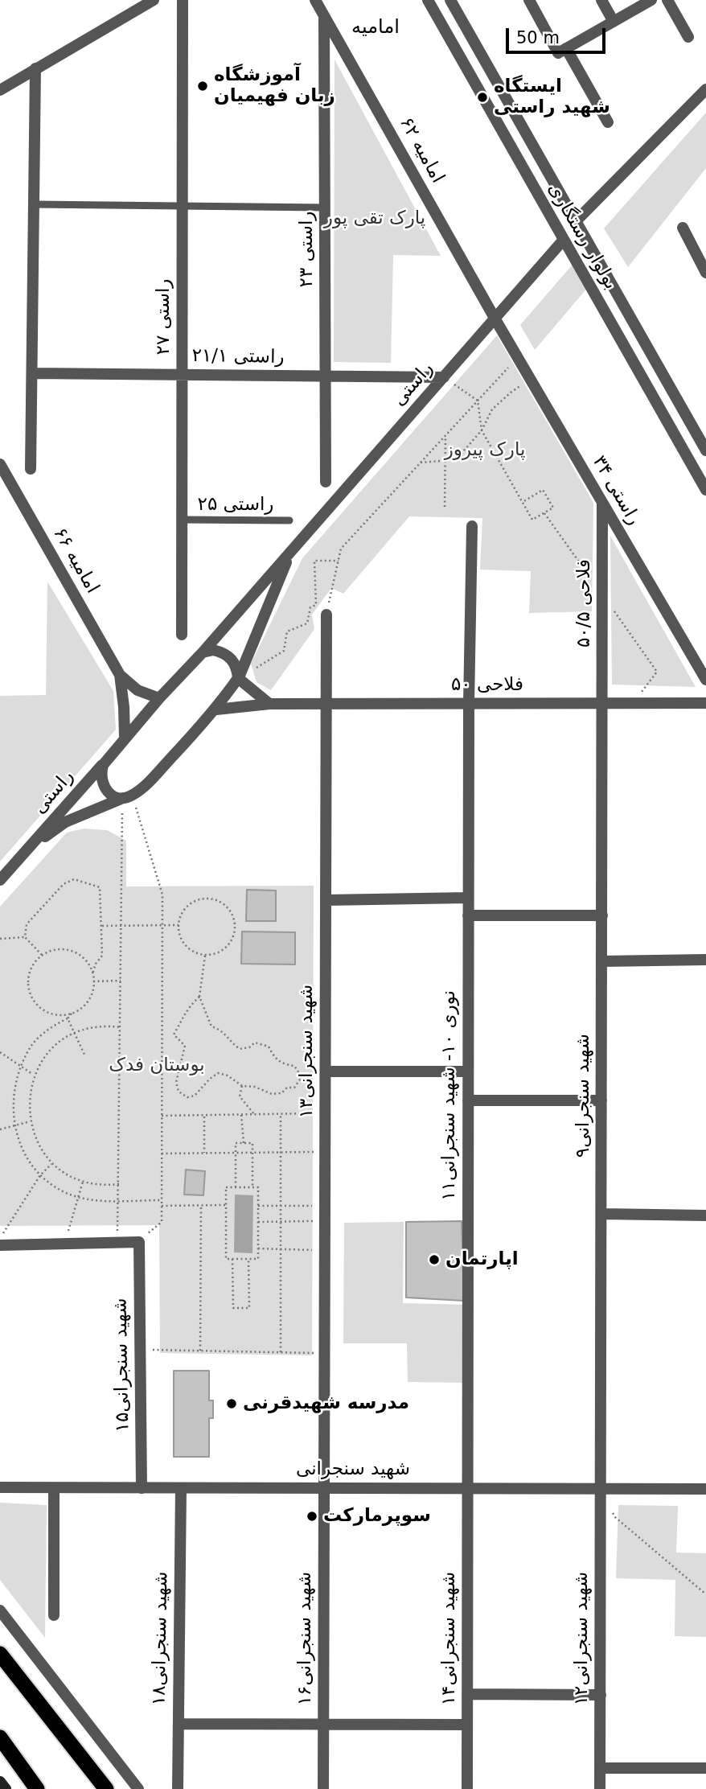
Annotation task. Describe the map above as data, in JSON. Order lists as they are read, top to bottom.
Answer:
{
  "streets": {
    "street": [
      "امامیه ۶۲",
      "بولوار رستگاری",
      "راستی ۲۳",
      "راستی ۲۷",
      "راستی ۲۱/۱",
      "راستی",
      "راستی ۳۴",
      "امامیه ۶۶",
      "فلاحی ۵۰/۵",
      "فلاحی ۵۰",
      "شهید سنجرانی۱۳",
      "نوری ۱۰- شهید سنجرانی۱۱",
      "شهید سنجرانی۹",
      "شهید سنجرانی۱۵",
      "شهید سنجرانی",
      "شهید سنجرانی۱۸",
      "شهید سنجرانی۱۶",
      "شهید سنجرانی۱۴",
      "شهید سنجرانی۱۲"
    ],
    "lane": ["راستی ۲۵"]
  },
  "crossings": [
    ["امامیه ۶۲", "راستی ۲۳"],
    ["امامیه ۶۲", "راستی"],
    ["امامیه ۶۲", "راستی ۳۴"],
    ["بولوار رستگاری", "راستی"],
    ["راستی ۲۳", "راستی ۲۱/۱"],
    ["راستی ۲۷", "راستی ۲۱/۱"],
    ["راستی ۲۷", "راستی ۲۵"],
    ["راستی ۲۱/۱", "راستی"],
    ["راستی", "راستی ۳۴"],
    ["راستی", "فلاحی ۵۰"],
    ["راستی ۳۴", "فلاحی ۵۰/۵"],
    ["فلاحی ۵۰/۵", "فلاحی ۵۰"],
    ["فلاحی ۵۰/۵", "شهید سنجرانی۹"],
    ["فلاحی ۵۰", "شهید سنجرانی۱۳"],
    ["فلاحی ۵۰", "نوری ۱۰- شهید سنجرانی۱۱"],
    ["فلاحی ۵۰", "شهید سنجرانی۹"],
    ["شهید سنجرانی۱۳", "شهید سنجرانی"],
    ["شهید سنجرانی۱۳", "شهید سنجرانی۱۶"],
    ["نوری ۱۰- شهید سنجرانی۱۱", "شهید سنجرانی"],
    ["نوری ۱۰- شهید سنجرانی۱۱", "شهید سنجرانی۱۴"],
    ["شهید سنجرانی۹", "شهید سنجرانی"],
    ["شهید سنجرانی۹", "شهید سنجرانی۱۲"],
    ["شهید سنجرانی۱۵", "شهید سنجرانی"],
    ["شهید سنجرانی", "شهید سنجرانی۱۸"],
    ["شهید سنجرانی", "شهید سنجرانی۱۶"],
    ["شهید سنجرانی", "شهید سنجرانی۱۴"],
    ["شهید سنجرانی", "شهید سنجرانی۱۲"]
  ],
  "districts": ["امامیه"],
  "parks": ["پارک تقی پور", "پارک پیروز", "بوستان فدک"],
  "places": [
    "آموزشگاه زبان فهیمیان",
    "ایستگاه شهید راستی",
    "اپارتمان",
    "مدرسه شهیدقرنی",
    "سوپرمارکت"
  ],
  "scale_bar": "50 m"
}
